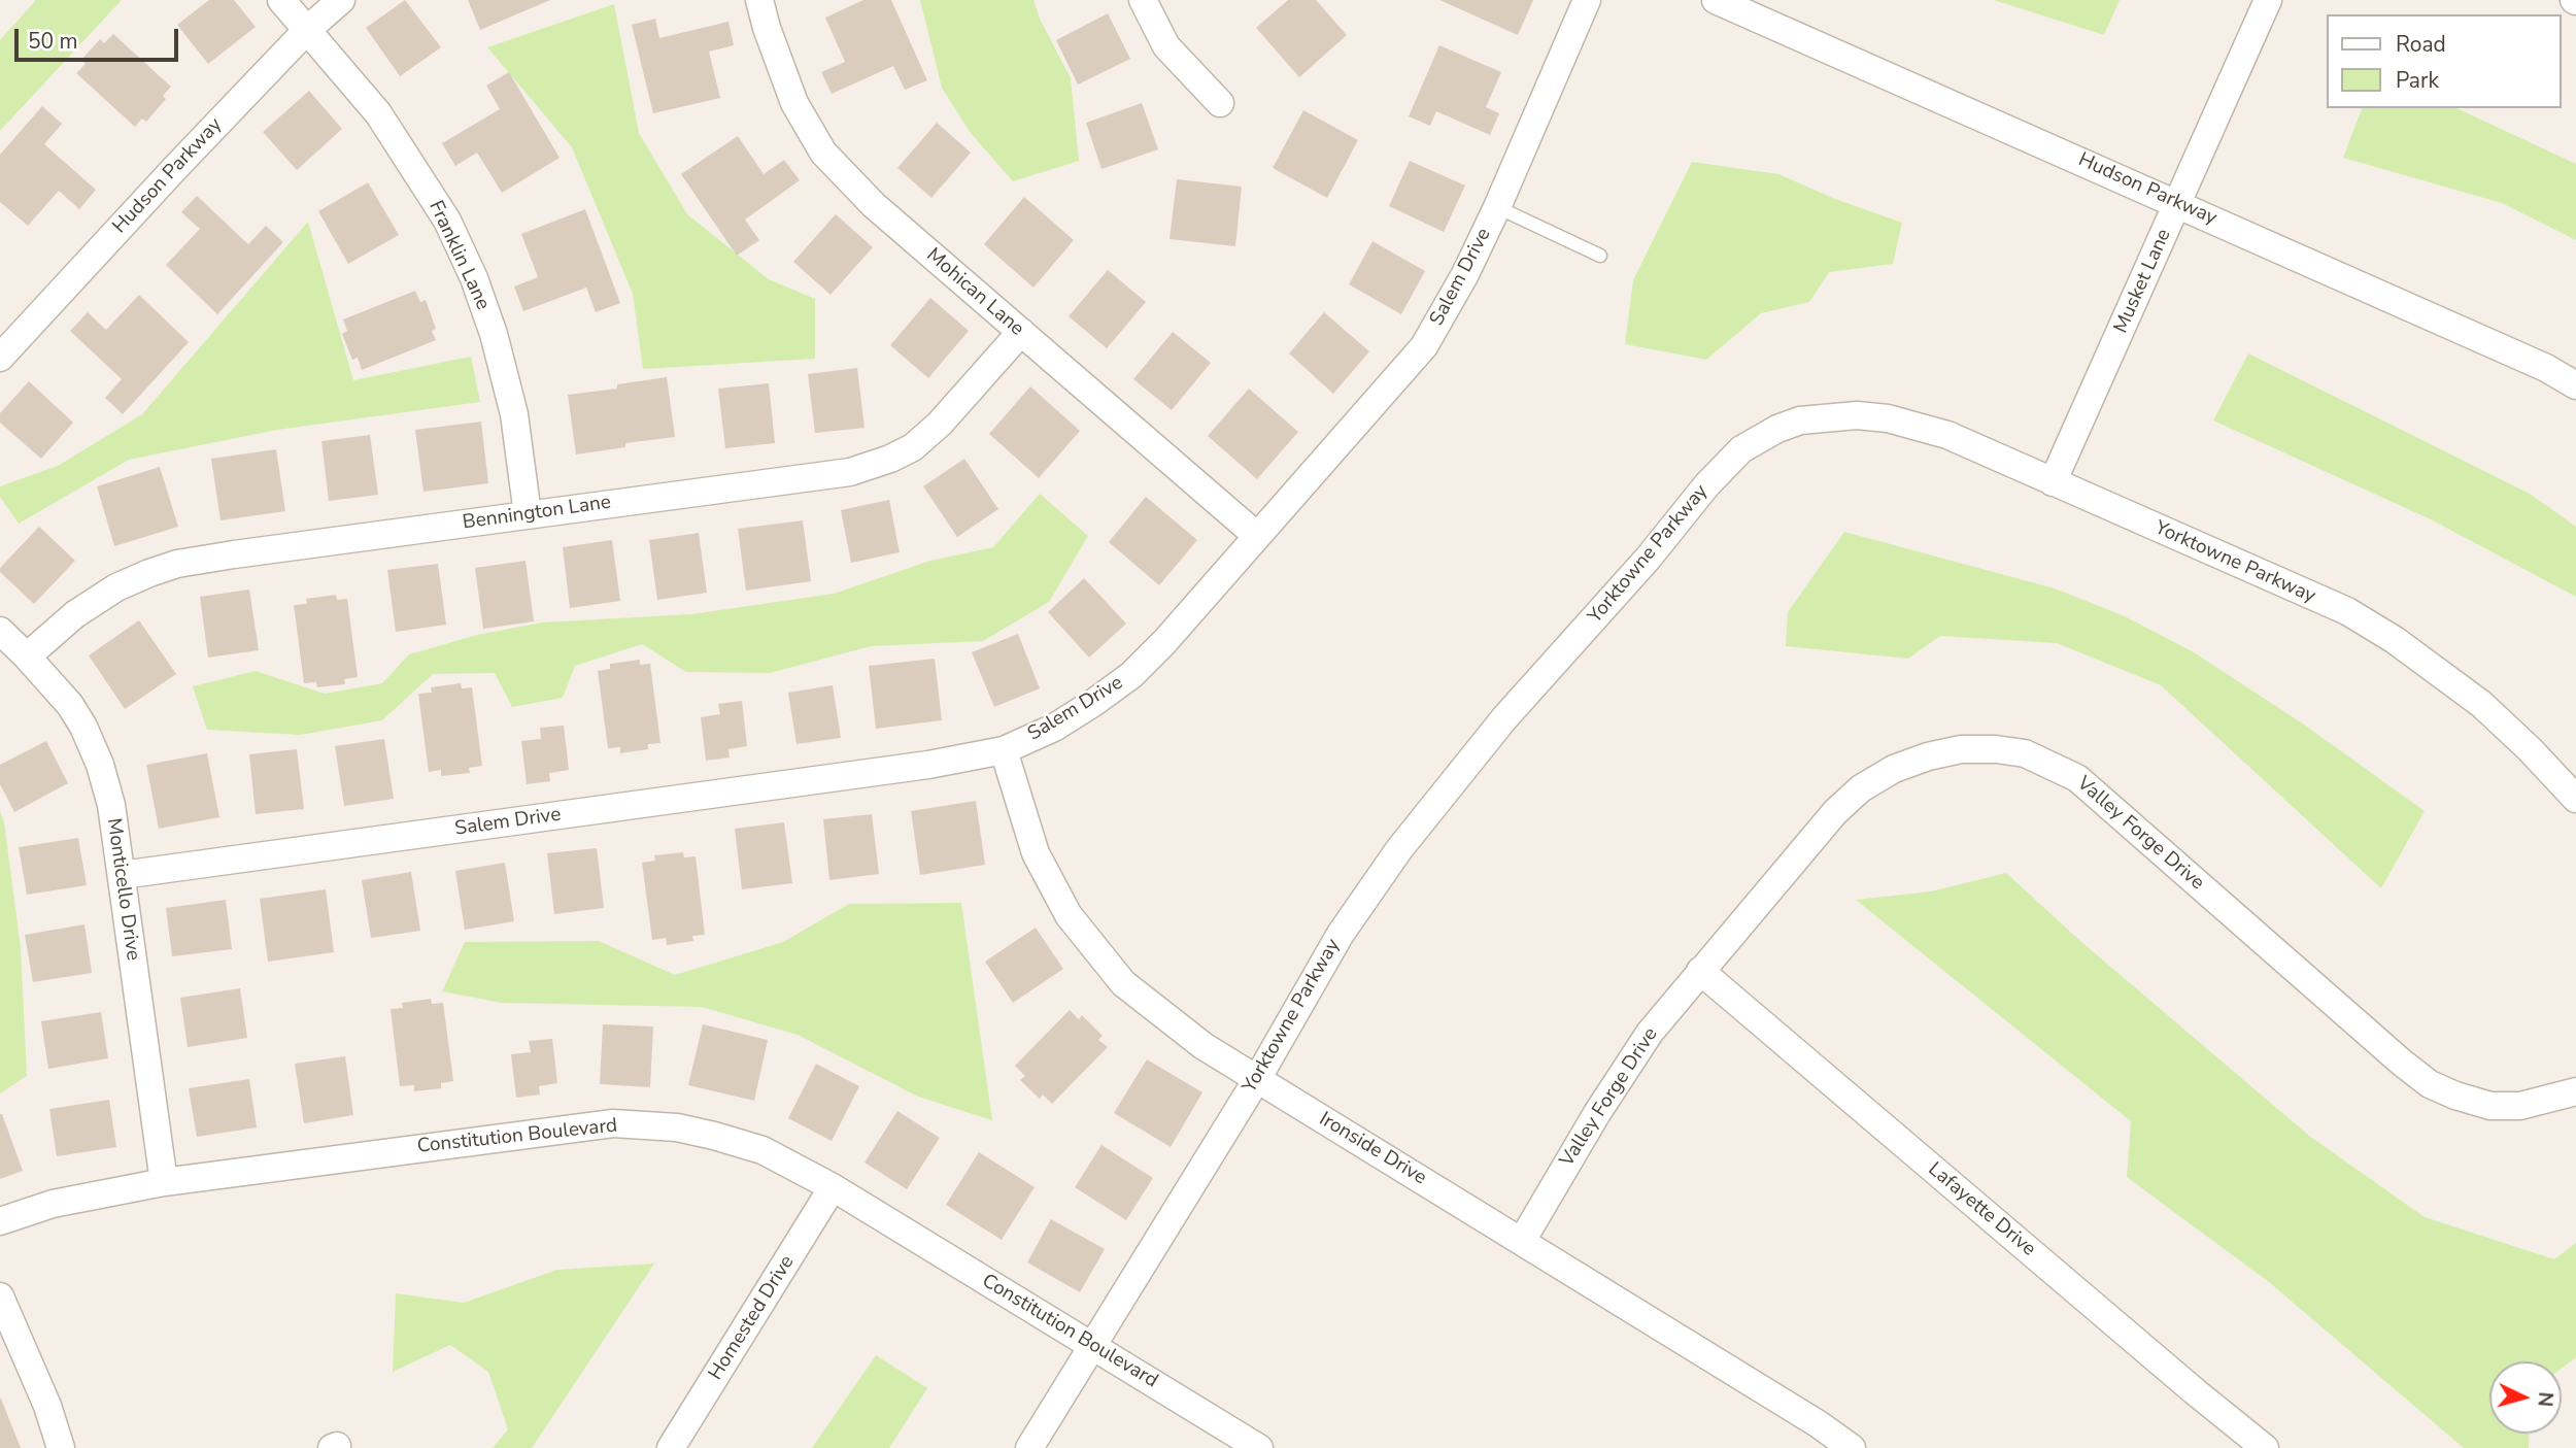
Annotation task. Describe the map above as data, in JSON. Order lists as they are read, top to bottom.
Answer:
{
  "streets": {
    "street": [
      "Hudson Parkway",
      "Franklin Lane",
      "Salem Drive",
      "Musket Lane",
      "Mohican Lane",
      "Bennington Lane",
      "Yorktowne Parkway",
      "Valley Forge Drive",
      "Monticello Drive",
      "Constitution Boulevard",
      "Ironside Drive",
      "Lafayette Drive",
      "Homested Drive"
    ]
  },
  "crossings": [
    ["Hudson Parkway", "Franklin Lane"],
    ["Hudson Parkway", "Musket Lane"],
    ["Franklin Lane", "Bennington Lane"],
    ["Salem Drive", "Mohican Lane"],
    ["Salem Drive", "Monticello Drive"],
    ["Salem Drive", "Ironside Drive"],
    ["Musket Lane", "Yorktowne Parkway"],
    ["Mohican Lane", "Bennington Lane"],
    ["Bennington Lane", "Monticello Drive"],
    ["Yorktowne Parkway", "Constitution Boulevard"],
    ["Yorktowne Parkway", "Ironside Drive"],
    ["Valley Forge Drive", "Ironside Drive"],
    ["Valley Forge Drive", "Lafayette Drive"],
    ["Monticello Drive", "Constitution Boulevard"],
    ["Constitution Boulevard", "Homested Drive"]
  ],
  "legend": ["Road", "Park"],
  "scale_bar": "50 m",
  "north": "right"
}
